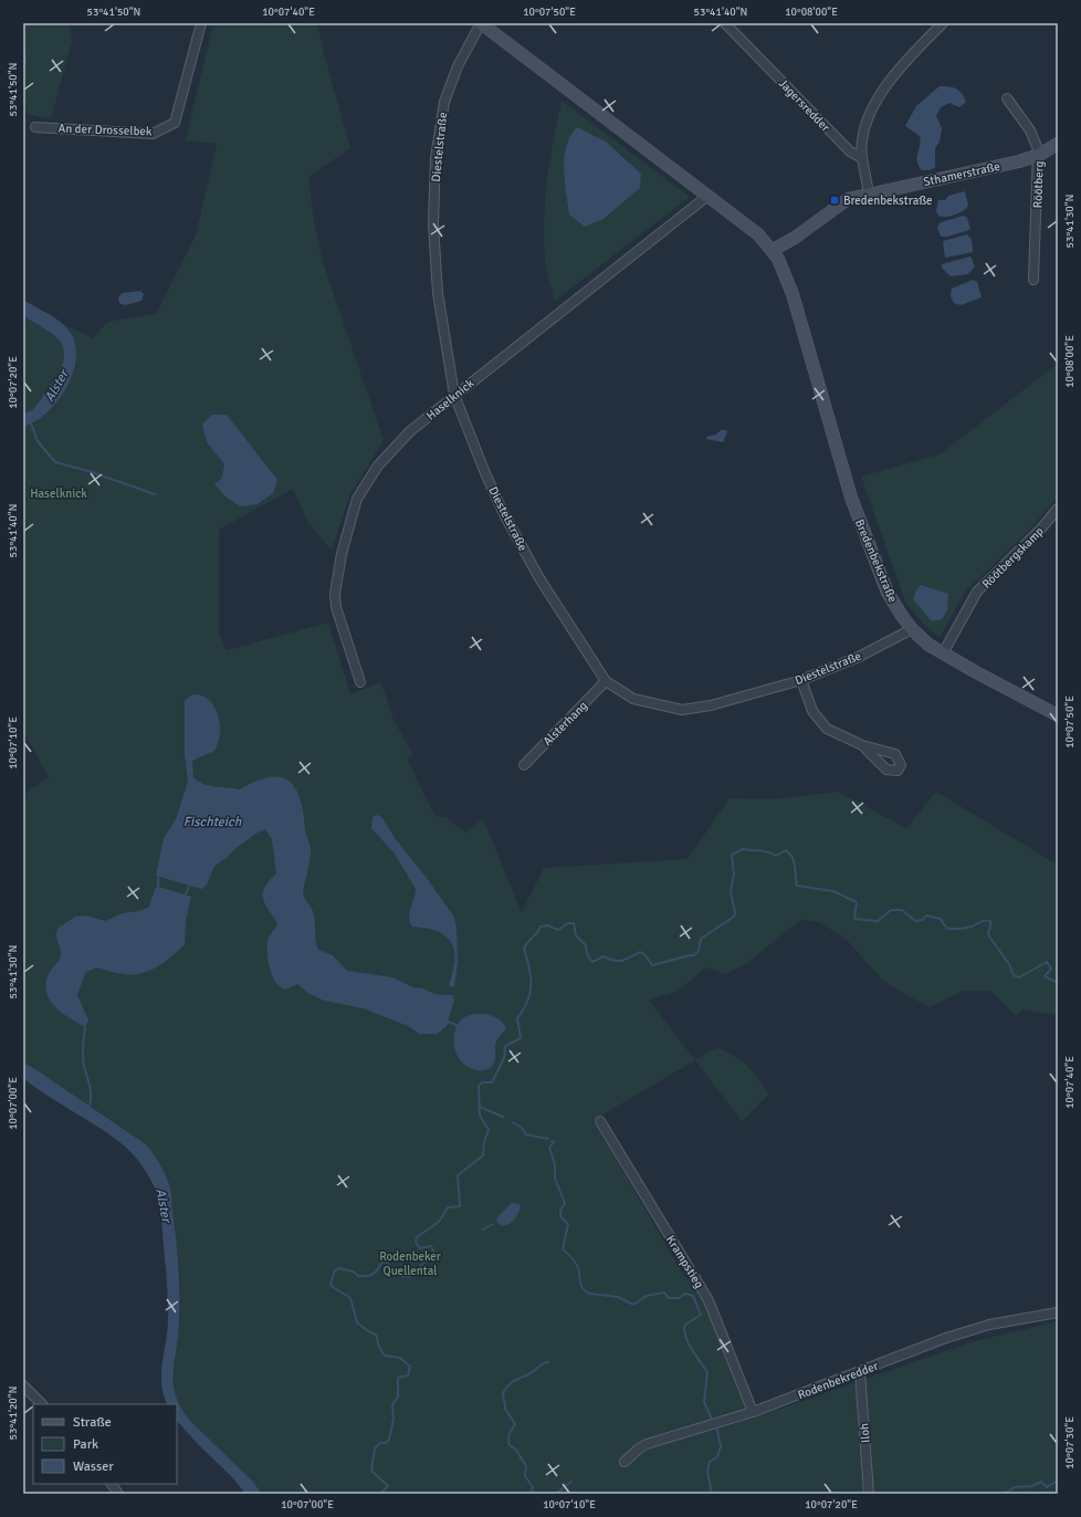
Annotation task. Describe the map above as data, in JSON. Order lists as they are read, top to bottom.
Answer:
{
  "streets": {
    "street": [
      "Jagersredder",
      "An der Drosselbek",
      "Diestelstraße",
      "Sthamerstraße",
      "Röötberg",
      "Haselknick",
      "Röötbergskamp",
      "Bredenbekstraße",
      "Alsterhang",
      "Krampstieg",
      "Rodenbekredder",
      "Iloh"
    ]
  },
  "crossings": [
    ["Diestelstraße", "Haselknick"],
    ["Diestelstraße", "Bredenbekstraße"],
    ["Diestelstraße", "Alsterhang"],
    ["Sthamerstraße", "Röötberg"],
    ["Sthamerstraße", "Bredenbekstraße"],
    ["Haselknick", "Bredenbekstraße"],
    ["Röötbergskamp", "Bredenbekstraße"],
    ["Krampstieg", "Rodenbekredder"],
    ["Rodenbekredder", "Iloh"]
  ],
  "water": ["Alster", "Fischteich"],
  "parks": ["Haselknick", "Rodenbeker Quellental"],
  "places": {
    "transit": ["Bredenbekstraße"]
  },
  "legend": ["Straße", "Park", "Wasser"],
  "coordinates": [
    "53°41'50\"N",
    "10°07'40\"E",
    "10°07'50\"E",
    "53°41'40\"N",
    "10°08'00\"E",
    "53°41'30\"N",
    "10°07'20\"E",
    "10°07'10\"E",
    "10°07'00\"E",
    "53°41'20\"N",
    "10°07'30\"E"
  ]
}
